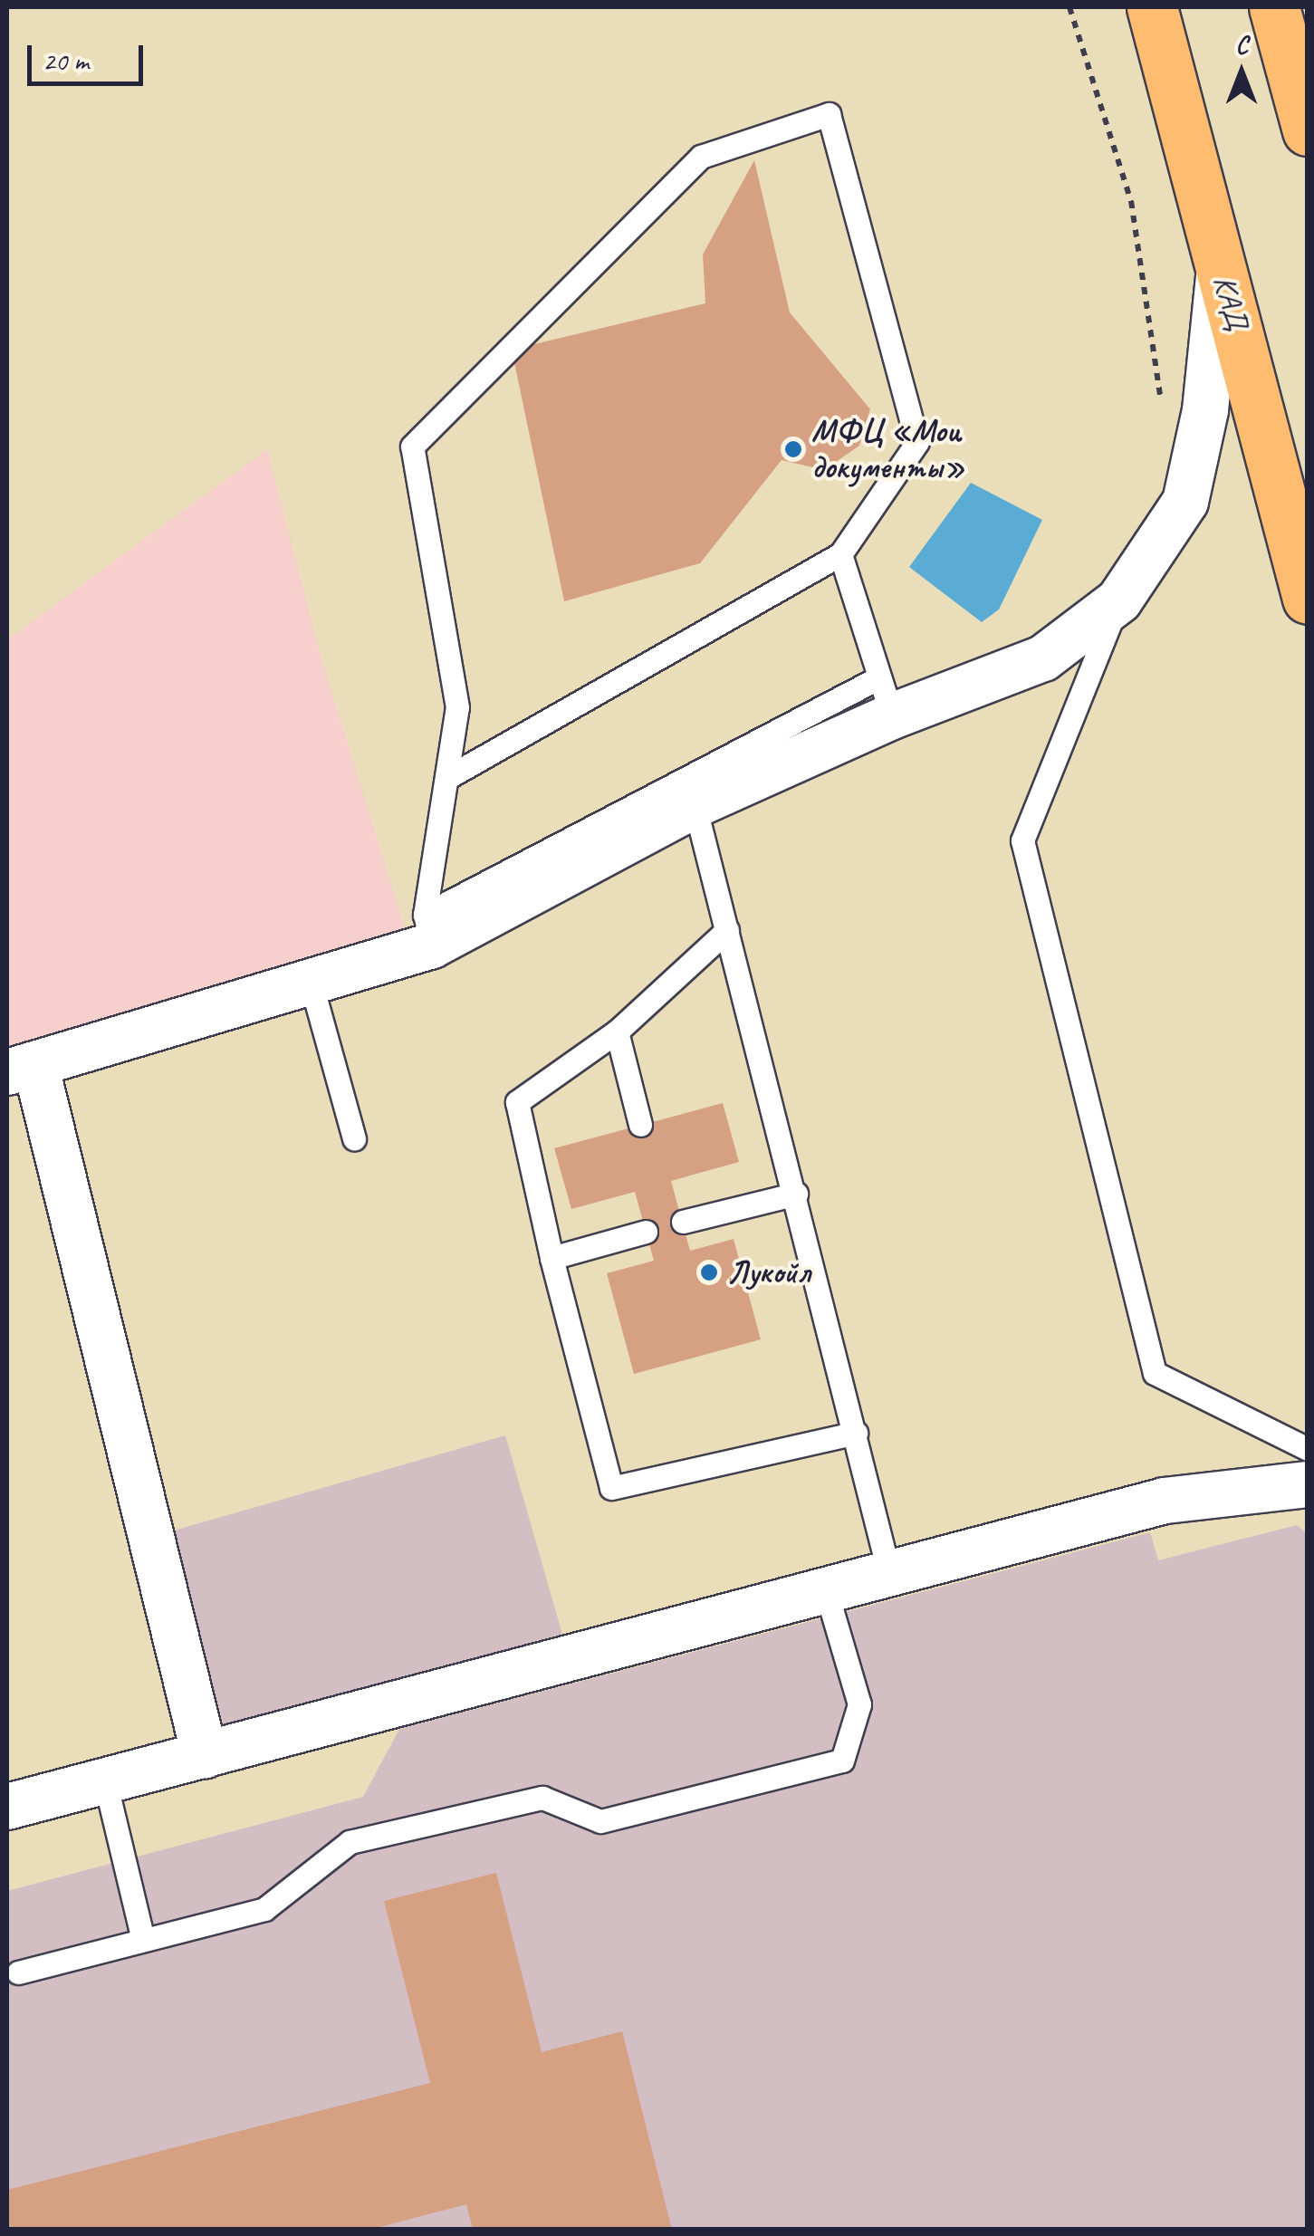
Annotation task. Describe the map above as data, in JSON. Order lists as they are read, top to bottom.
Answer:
{
  "streets": {
    "highway": ["КАД"]
  },
  "places": ["МФЦ «Мои документы»", "Лукойл"],
  "scale_bar": "20 m",
  "north": "top"
}
